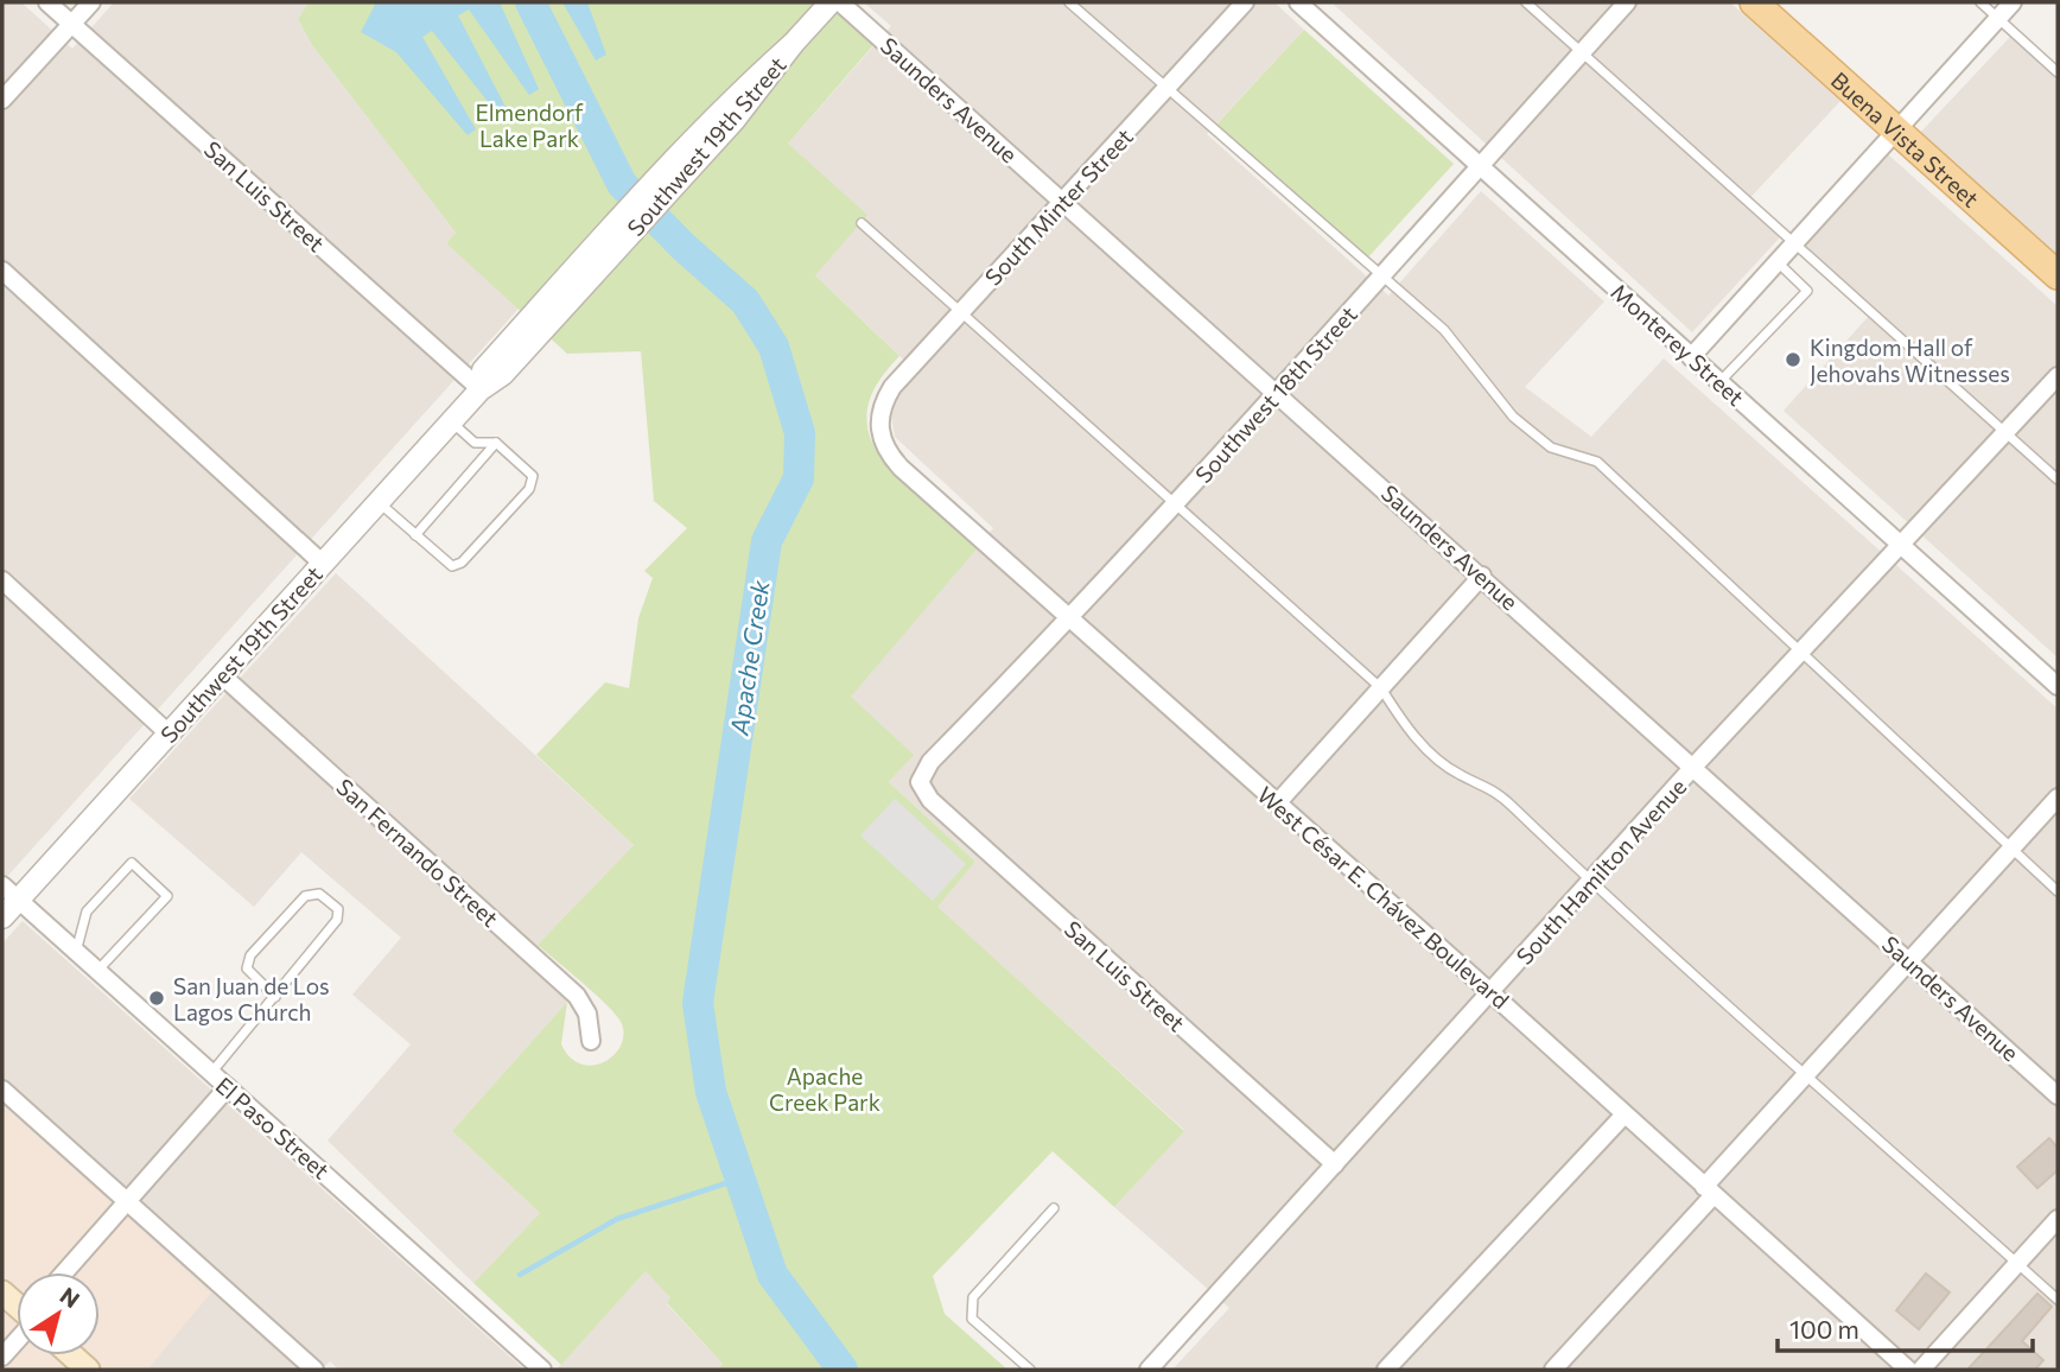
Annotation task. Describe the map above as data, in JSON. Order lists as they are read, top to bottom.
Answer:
{
  "streets": {
    "main road": ["Buena Vista Street"],
    "street": [
      "Saunders Avenue",
      "Southwest 19th Street",
      "San Luis Street",
      "South Minter Street",
      "Monterey Street",
      "Southwest 18th Street",
      "San Fernando Street",
      "South Hamilton Avenue",
      "West César E. Chávez Boulevard",
      "El Paso Street"
    ]
  },
  "crossings": [
    ["Saunders Avenue", "South Minter Street"],
    ["Saunders Avenue", "Southwest 18th Street"],
    ["Saunders Avenue", "South Hamilton Avenue"],
    ["Southwest 19th Street", "San Luis Street"],
    ["Southwest 19th Street", "San Fernando Street"],
    ["Southwest 19th Street", "El Paso Street"],
    ["San Luis Street", "Southwest 18th Street"],
    ["San Luis Street", "South Hamilton Avenue"],
    ["South Minter Street", "West César E. Chávez Boulevard"],
    ["Monterey Street", "Southwest 18th Street"],
    ["Monterey Street", "South Hamilton Avenue"],
    ["Southwest 18th Street", "West César E. Chávez Boulevard"],
    ["South Hamilton Avenue", "West César E. Chávez Boulevard"]
  ],
  "water": ["Apache Creek"],
  "parks": ["Elmendorf Lake Park", "Apache Creek Park"],
  "places": ["Kingdom Hall of Jehovahs Witnesses", "San Juan de Los Lagos Church"],
  "scale_bar": "100 m",
  "north": "top right"
}
